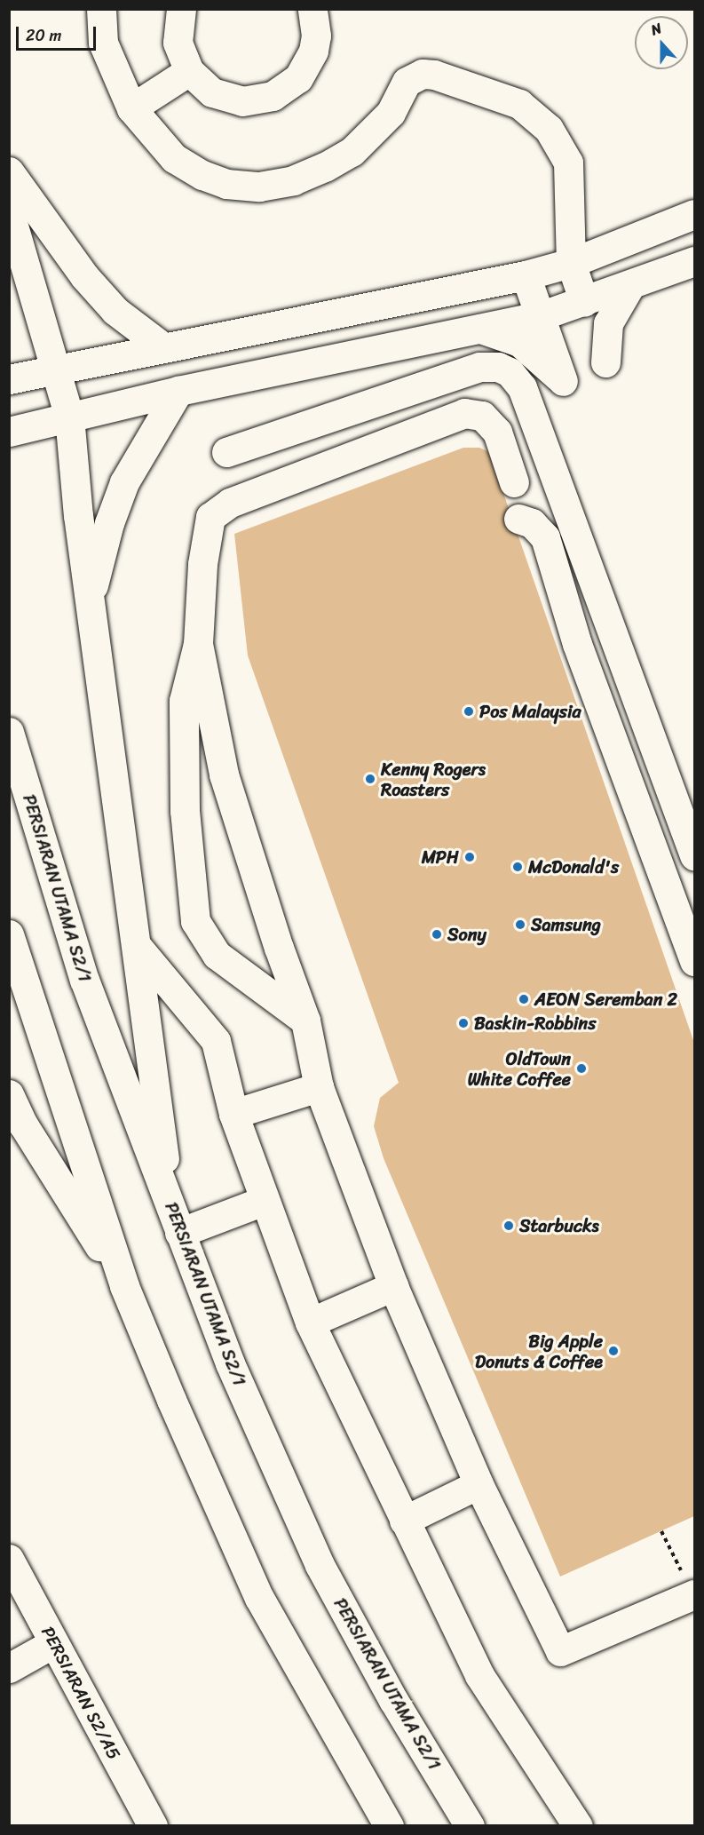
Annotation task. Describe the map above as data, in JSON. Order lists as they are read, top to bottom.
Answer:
{
  "streets": {
    "main road": ["PERSIARAN UTAMA S2/1", "PERSIARAN S2/A5"]
  },
  "places": [
    "Pos Malaysia",
    "Kenny Rogers Roasters",
    "MPH",
    "McDonald's",
    "Samsung",
    "Sony",
    "AEON Seremban 2",
    "Baskin-Robbins",
    "OldTown White Coffee",
    "Starbucks",
    "Big Apple Donuts & Coffee"
  ],
  "scale_bar": "20 m",
  "north": "top"
}
